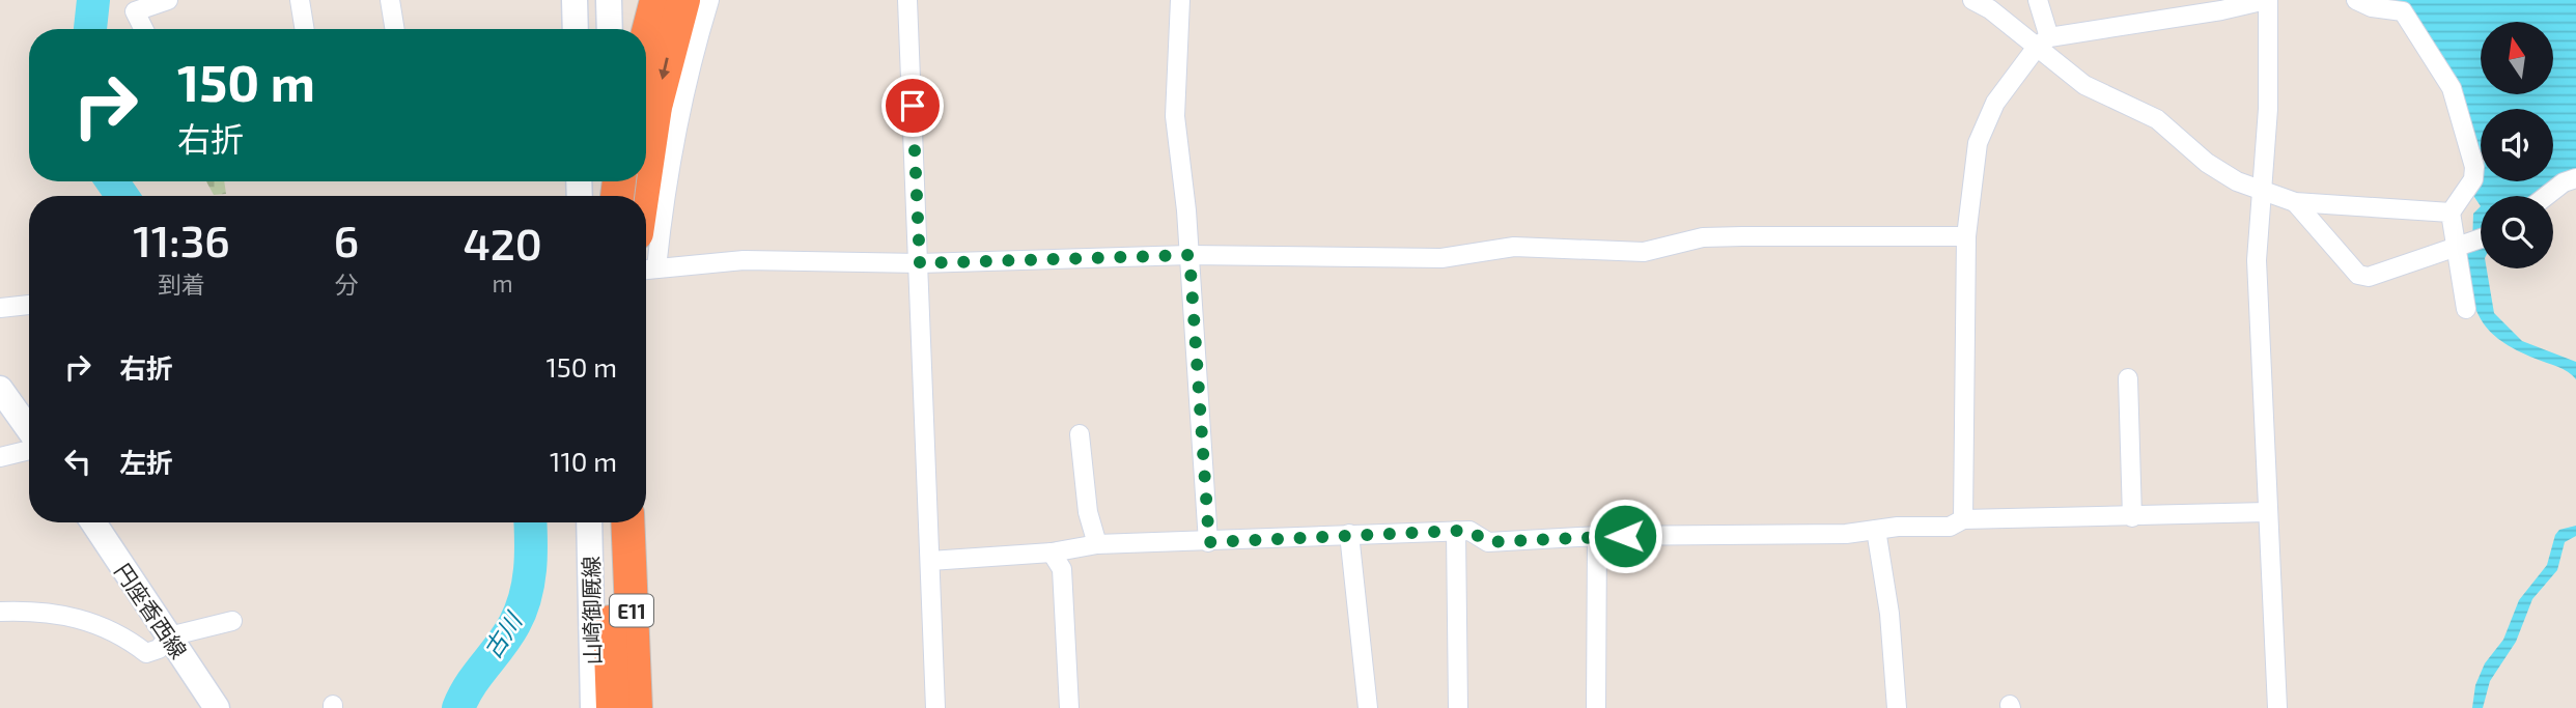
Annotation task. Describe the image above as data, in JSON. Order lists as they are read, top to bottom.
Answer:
{
  "streets": {
    "highway": ["E11"],
    "main road": ["円座香西線", "山崎御厩線"]
  },
  "water": ["古川"],
  "north": "top",
  "page": {
    "turn": ["150 m", "右折"],
    "eta": [
      "11:36",
      "到着",
      "6",
      "分",
      "420",
      "m"
    ],
    "list": [
      {
        "name": "右折",
        "value": "150 m"
      },
      {
        "name": "左折",
        "value": "110 m"
      }
    ]
  }
}
